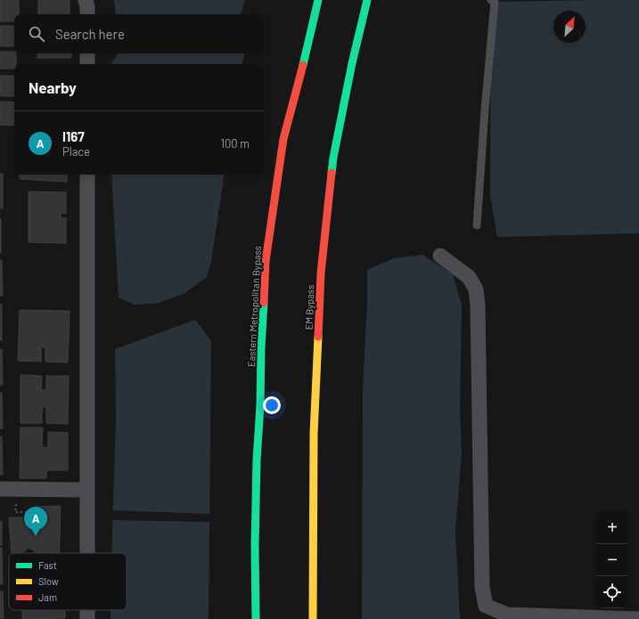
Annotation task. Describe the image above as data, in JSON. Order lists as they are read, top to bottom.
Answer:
{
  "streets": {
    "main road": ["Eastern Metropolitan Bypass", "EM Bypass"]
  },
  "legend": ["Fast", "Slow", "Jam"],
  "north": "top right",
  "page": {
    "search": "Search here",
    "heading": "Nearby",
    "list": [
      {
        "mark": "A",
        "name": "I167",
        "note": "Place",
        "value": "100 m"
      }
    ],
    "pins": "A",
    "map_buttons": ["+", "−"]
  }
}
